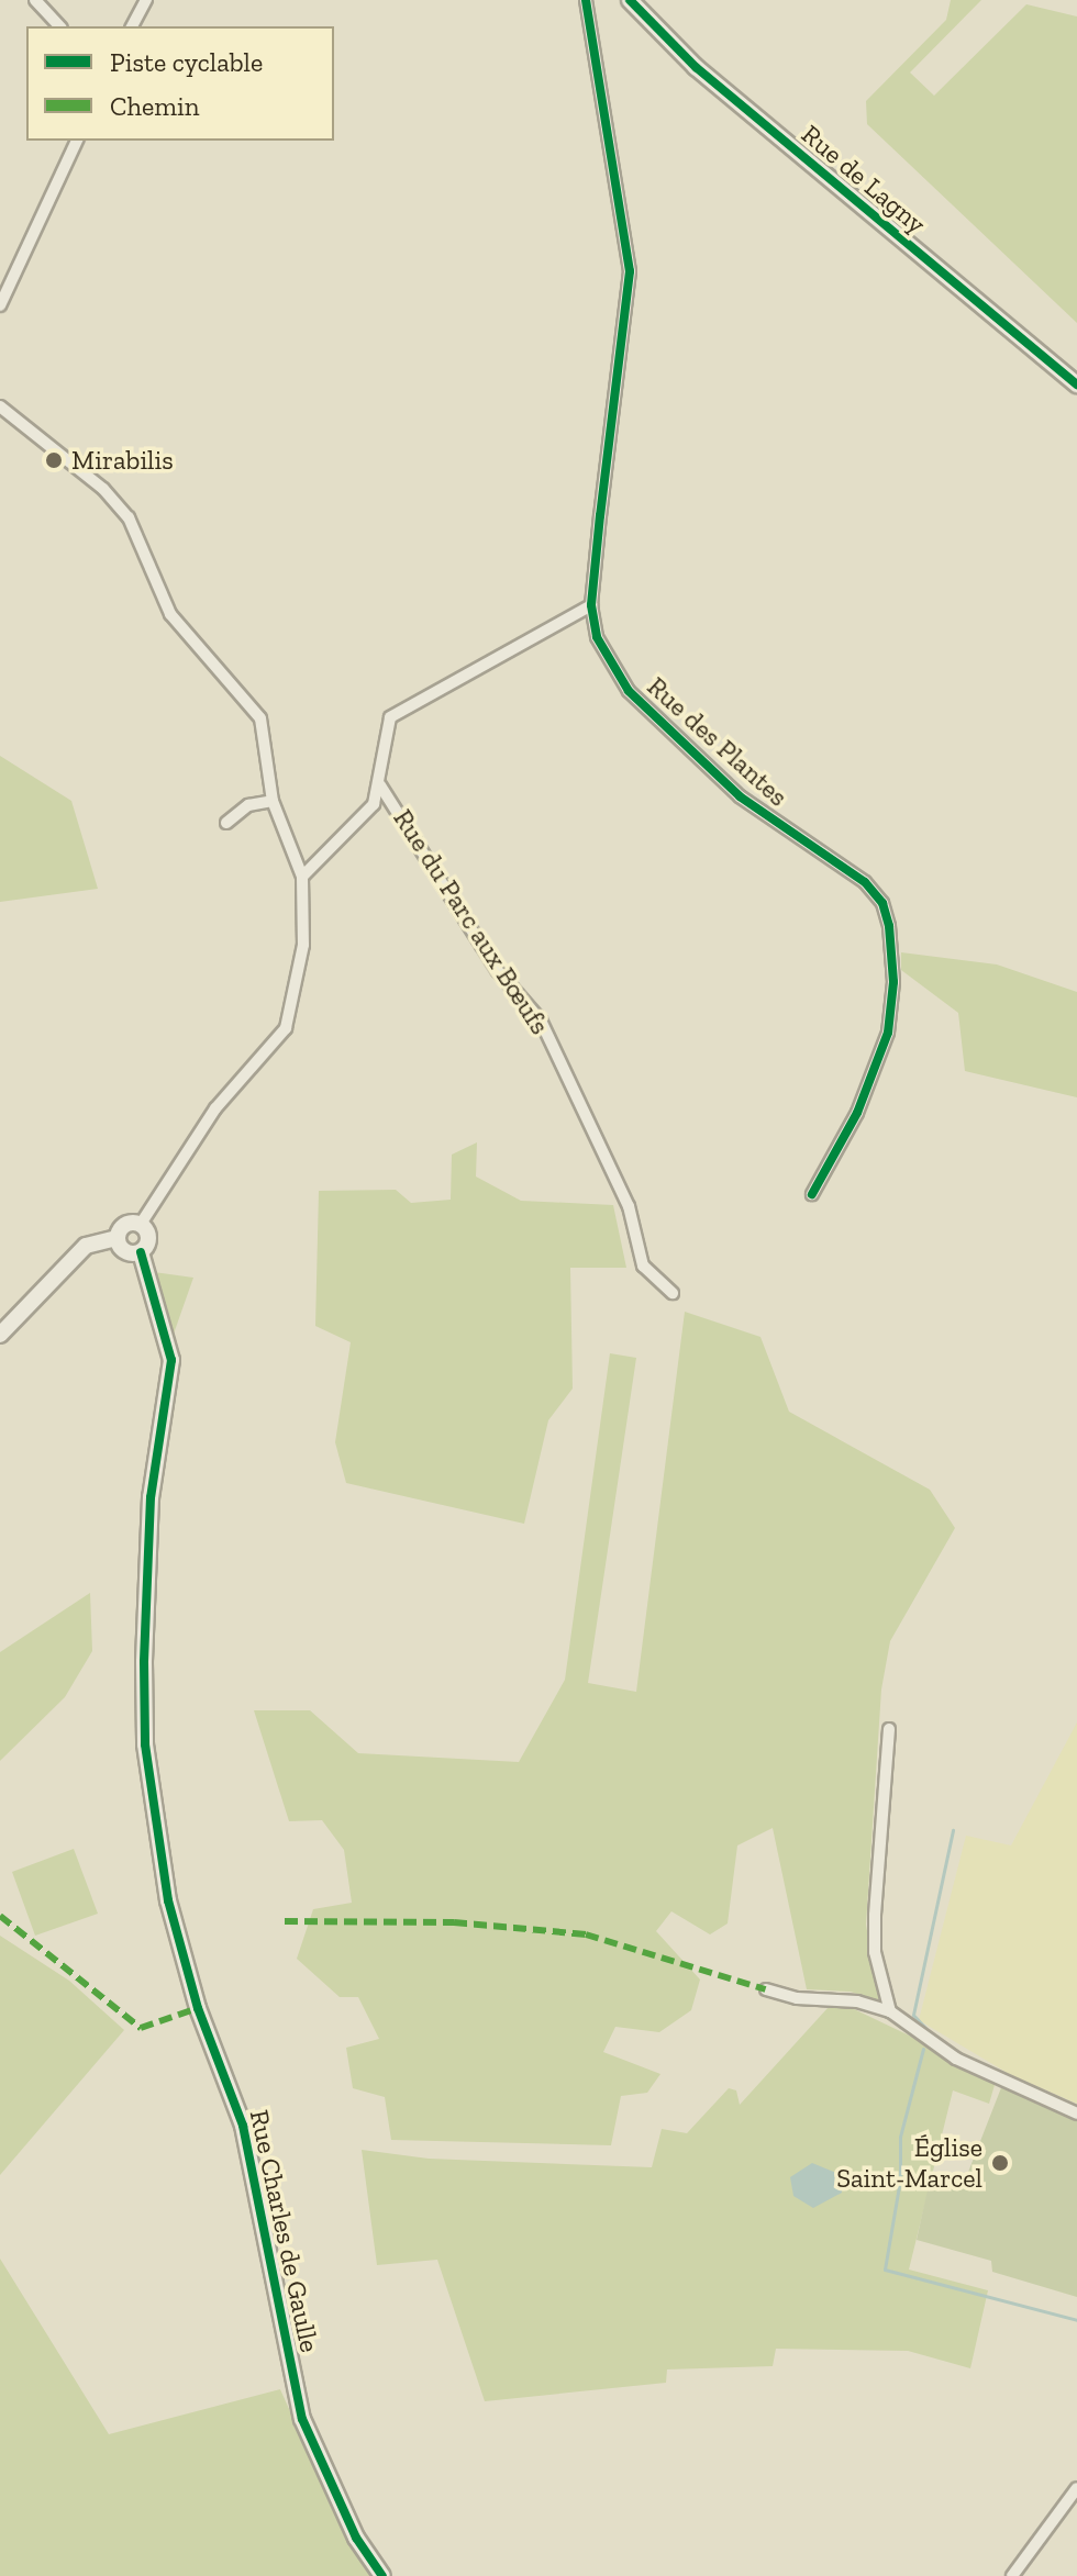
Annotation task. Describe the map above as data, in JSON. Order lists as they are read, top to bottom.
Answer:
{
  "streets": {
    "street": [
      "Rue de Lagny",
      "Rue des Plantes",
      "Rue du Parc aux Bœufs",
      "Rue Charles de Gaulle"
    ]
  },
  "places": ["Mirabilis", "Église Saint-Marcel"],
  "legend": ["Piste cyclable", "Chemin"]
}
